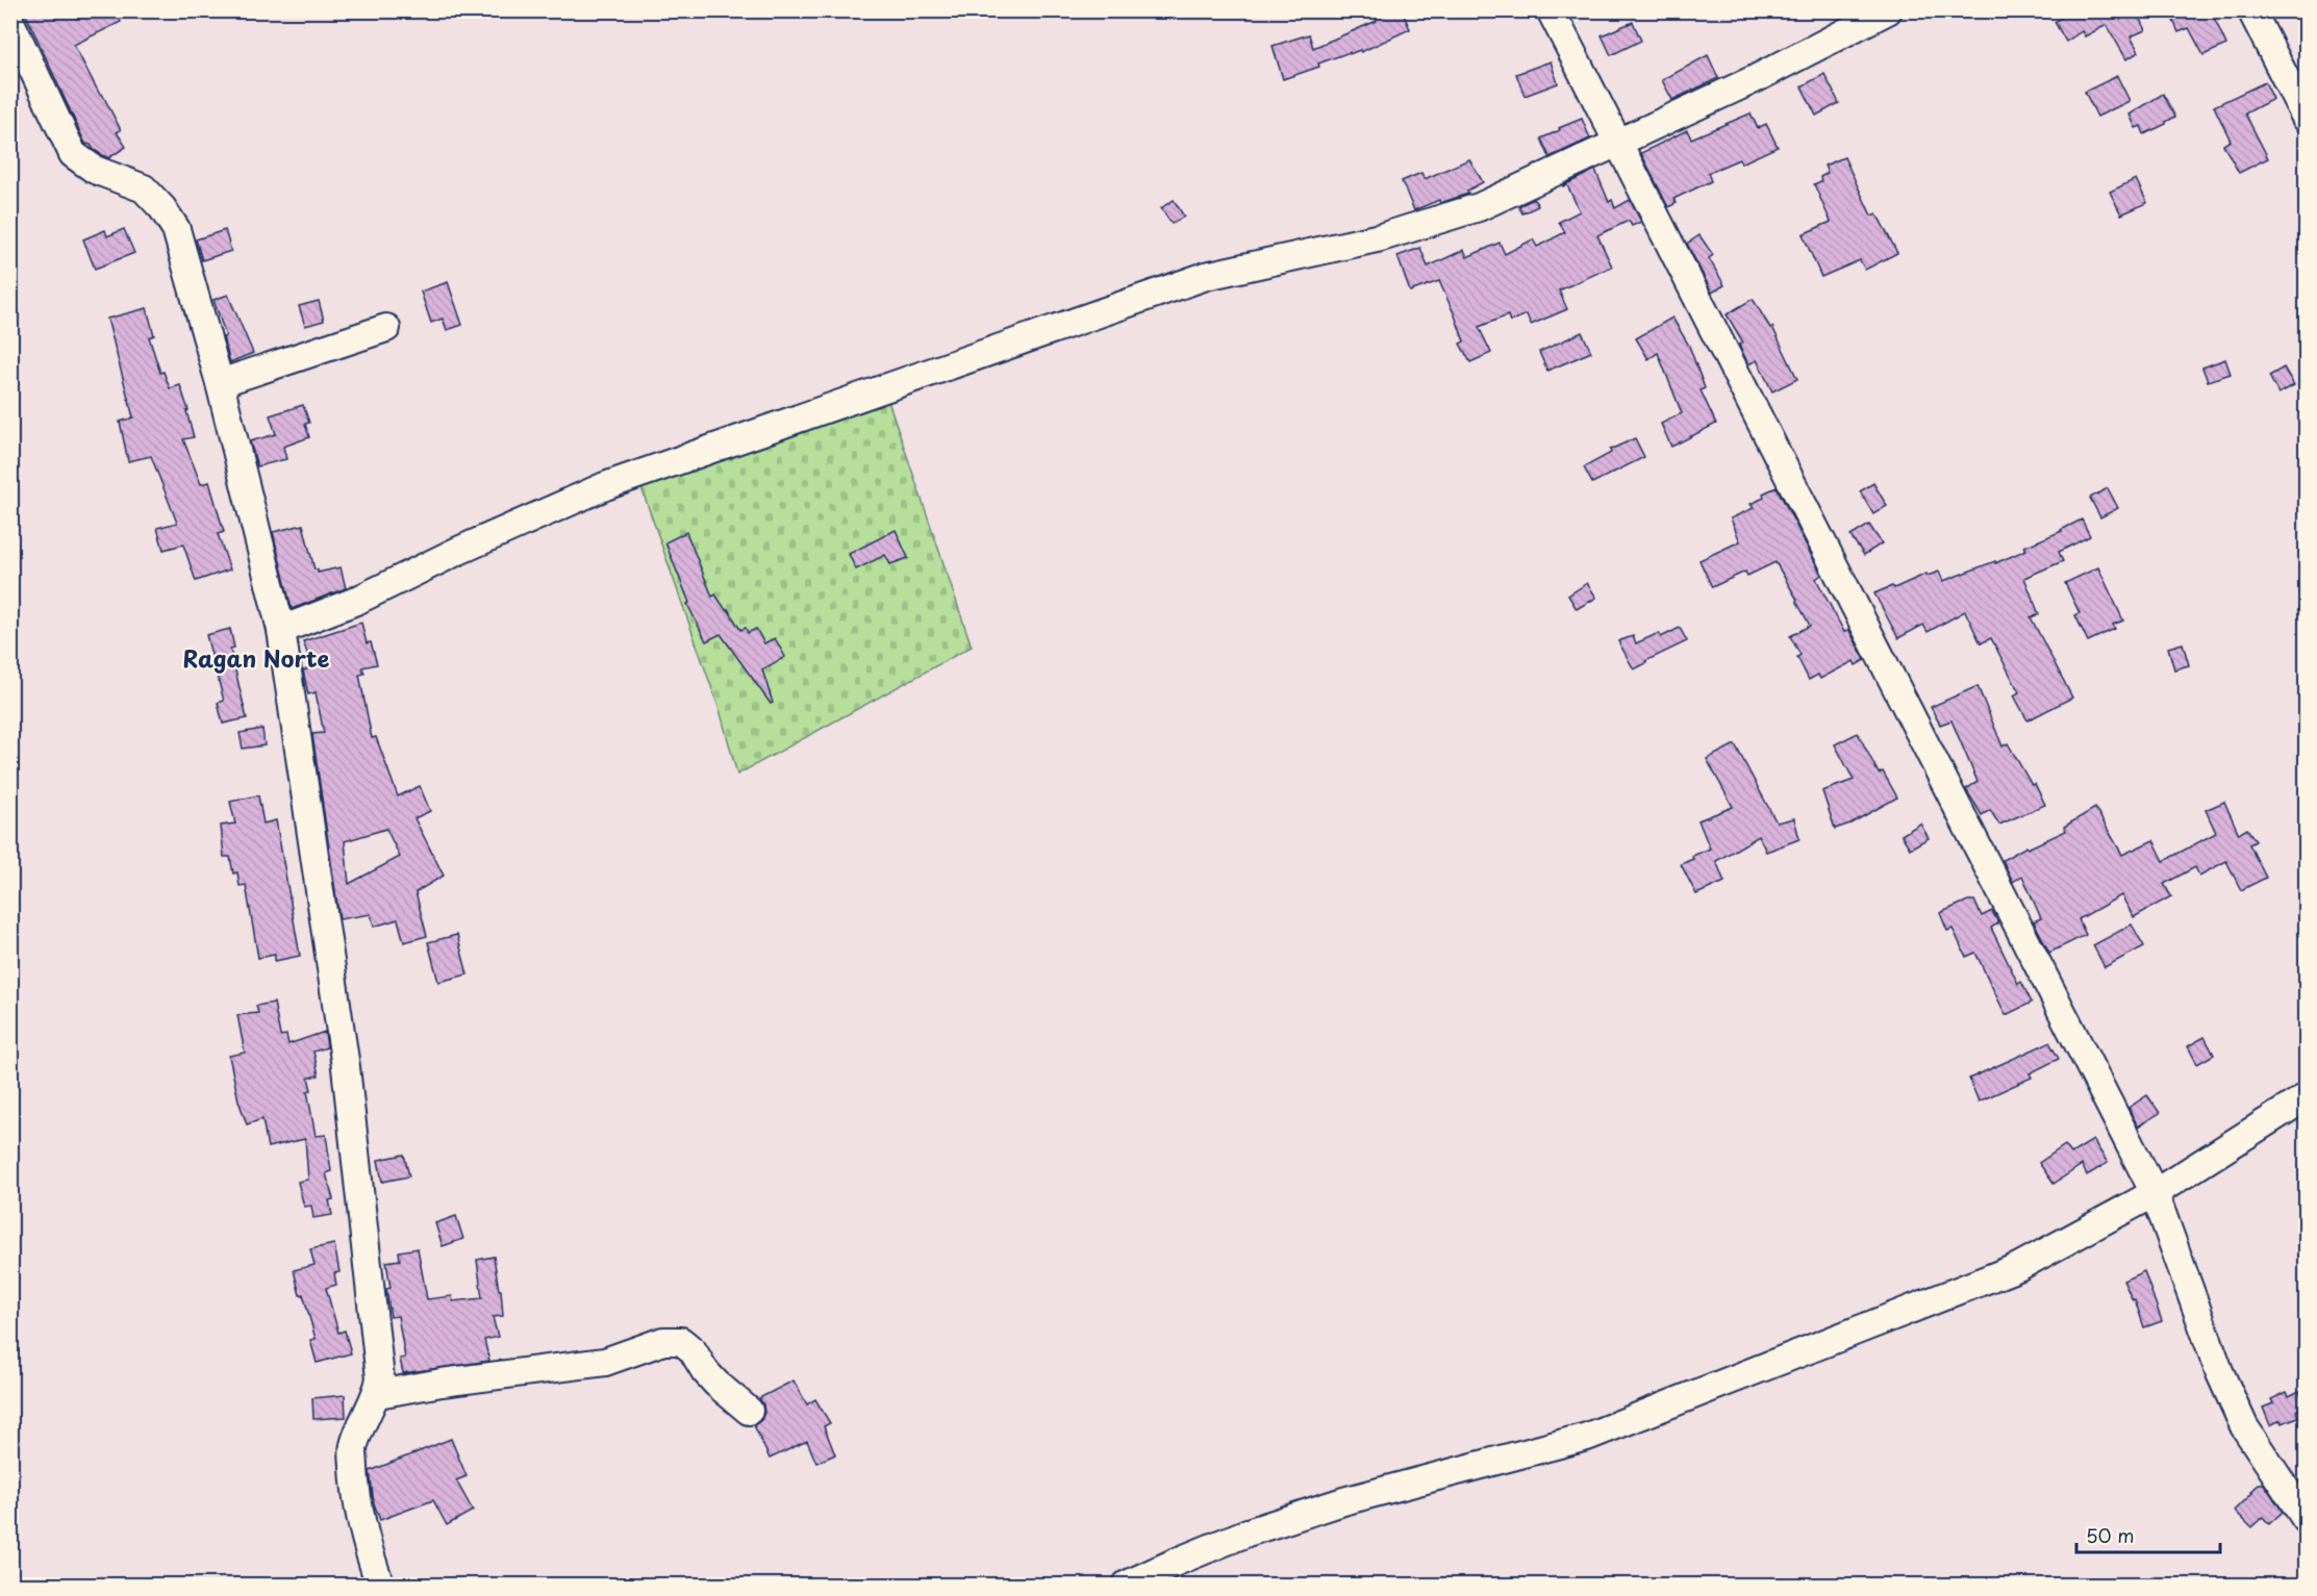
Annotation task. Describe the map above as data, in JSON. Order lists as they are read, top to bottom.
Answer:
{
  "districts": ["Ragan Norte"],
  "scale_bar": "50 m"
}
